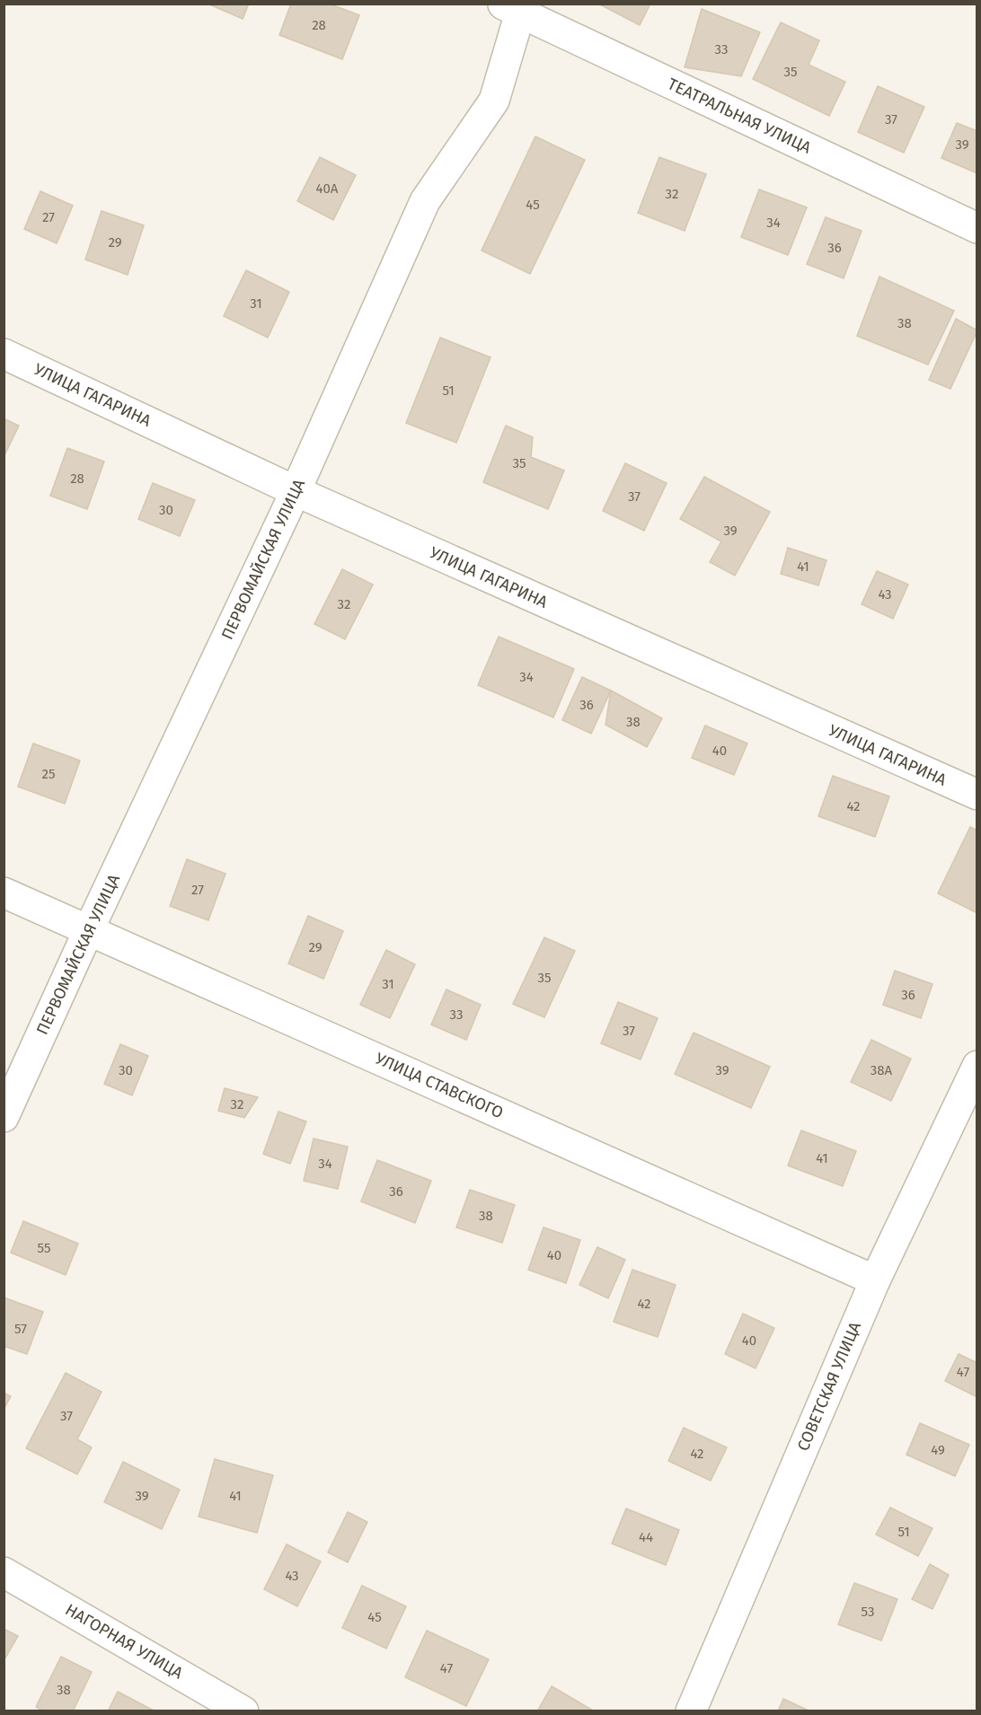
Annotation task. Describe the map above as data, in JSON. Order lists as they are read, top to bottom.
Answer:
{
  "streets": {
    "street": [
      "ТЕАТРАЛЬНАЯ УЛИЦА",
      "УЛИЦА ГАГАРИНА",
      "ПЕРВОМАЙСКАЯ УЛИЦА",
      "УЛИЦА СТАВСКОГО",
      "СОВЕТСКАЯ УЛИЦА",
      "НАГОРНАЯ УЛИЦА"
    ]
  },
  "crossings": [
    ["ТЕАТРАЛЬНАЯ УЛИЦА", "ПЕРВОМАЙСКАЯ УЛИЦА"],
    ["УЛИЦА ГАГАРИНА", "ПЕРВОМАЙСКАЯ УЛИЦА"],
    ["ПЕРВОМАЙСКАЯ УЛИЦА", "УЛИЦА СТАВСКОГО"],
    ["УЛИЦА СТАВСКОГО", "СОВЕТСКАЯ УЛИЦА"]
  ],
  "house_numbers": [
    "28",
    "33",
    "35",
    "37",
    "39",
    "40А",
    "32",
    "45",
    "27",
    "34",
    "29",
    "36",
    "31",
    "38",
    "51",
    "35",
    "28",
    "37",
    "30",
    "39",
    "41",
    "43",
    "32",
    "34",
    "36",
    "38",
    "40",
    "25",
    "42",
    "27",
    "29",
    "35",
    "31",
    "36",
    "33",
    "37",
    "30",
    "39",
    "38А",
    "32",
    "41",
    "34",
    "36",
    "38",
    "55",
    "40",
    "42",
    "57",
    "40",
    "47",
    "37",
    "49",
    "42",
    "39",
    "41",
    "51",
    "44",
    "43",
    "53",
    "45",
    "47",
    "38"
  ]
}
